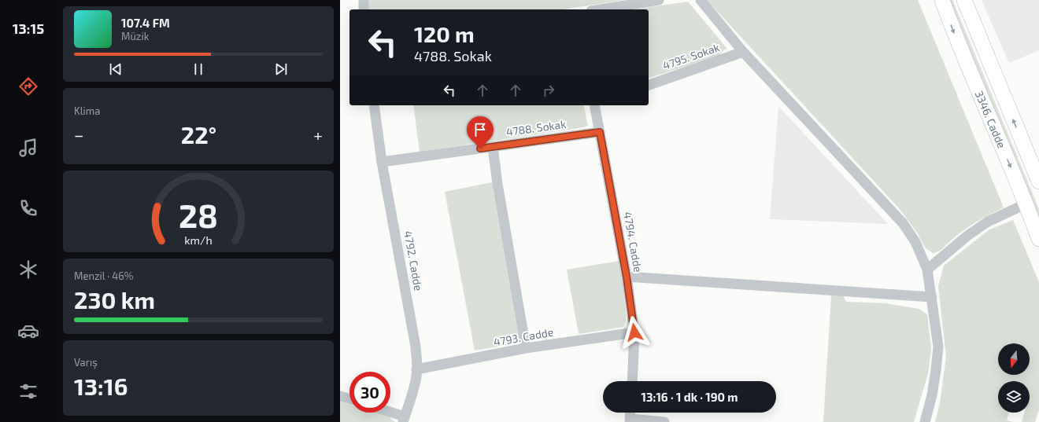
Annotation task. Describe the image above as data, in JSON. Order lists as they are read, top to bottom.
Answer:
{
  "streets": {
    "street": [
      "4795. Sokak",
      "3346. Cadde",
      "4788. Sokak",
      "4794. Cadde",
      "4792. Cadde",
      "4793. Cadde"
    ]
  },
  "crossings": [
    ["4788. Sokak", "4794. Cadde"],
    ["4788. Sokak", "4792. Cadde"],
    ["4794. Cadde", "4793. Cadde"],
    ["4792. Cadde", "4793. Cadde"]
  ],
  "north": "bottom",
  "page": {
    "tabs": "13:15",
    "turn": ["120 m", "4788. Sokak"],
    "song": ["107.4 FM", "Müzik"],
    "tile": [
      "Klima",
      ["Menzil · 46%", "230 km"],
      ["Varış", "13:16"]
    ],
    "heat": ["−", "22°", "+"],
    "limit": "30",
    "trip": "13:16 · 1 dk · 190 m",
    "gauge": ["28", "km/h"]
  }
}
